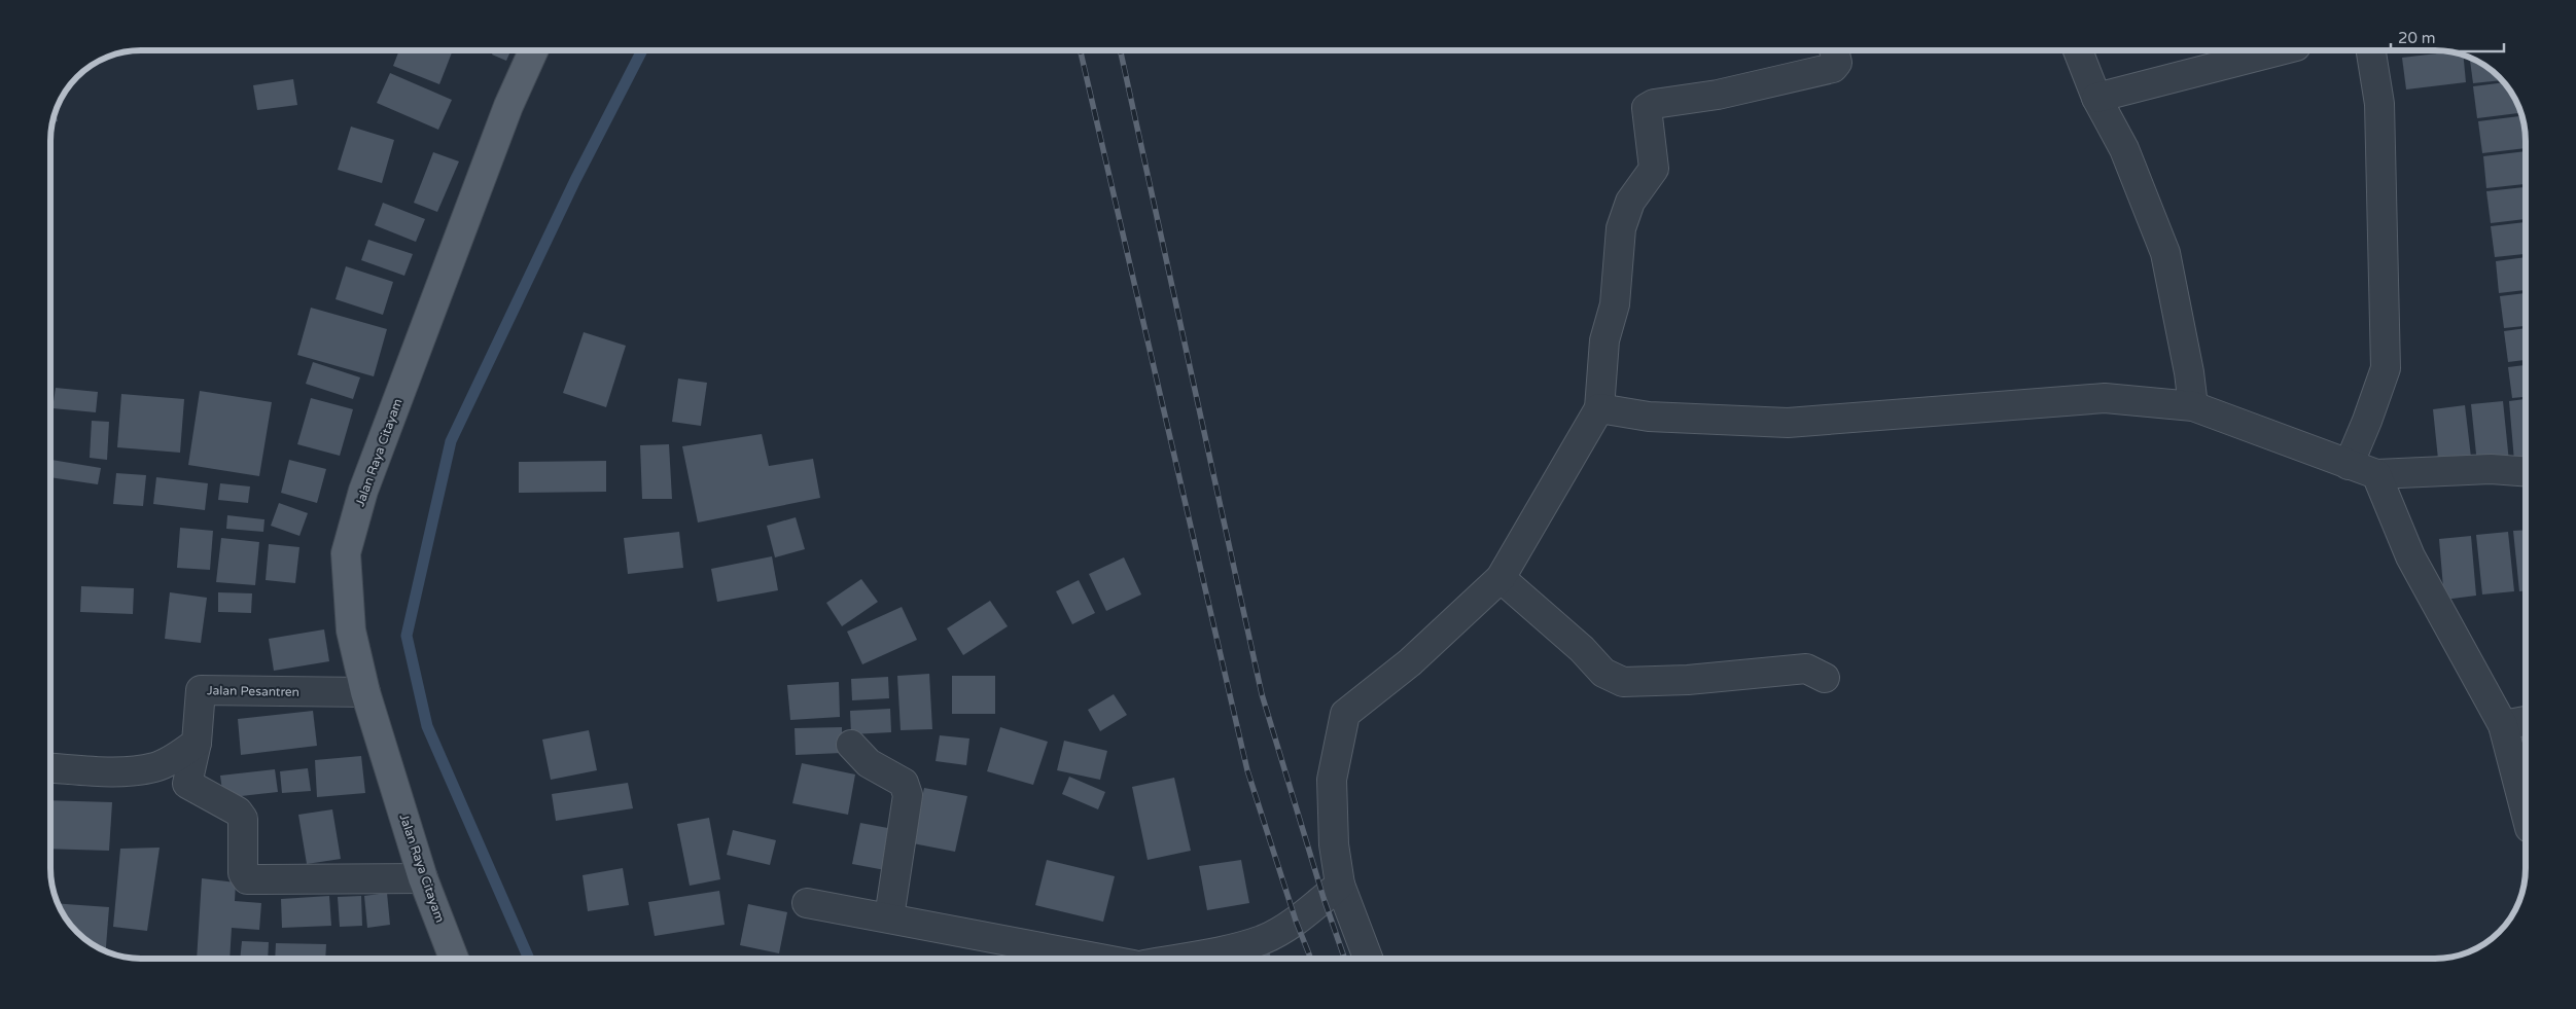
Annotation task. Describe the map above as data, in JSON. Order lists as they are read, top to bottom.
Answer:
{
  "streets": {
    "main road": ["Jalan Raya Citayam"],
    "street": ["Jalan Pesantren"]
  },
  "crossings": [
    ["Jalan Raya Citayam", "Jalan Pesantren"]
  ],
  "scale_bar": "20 m"
}
